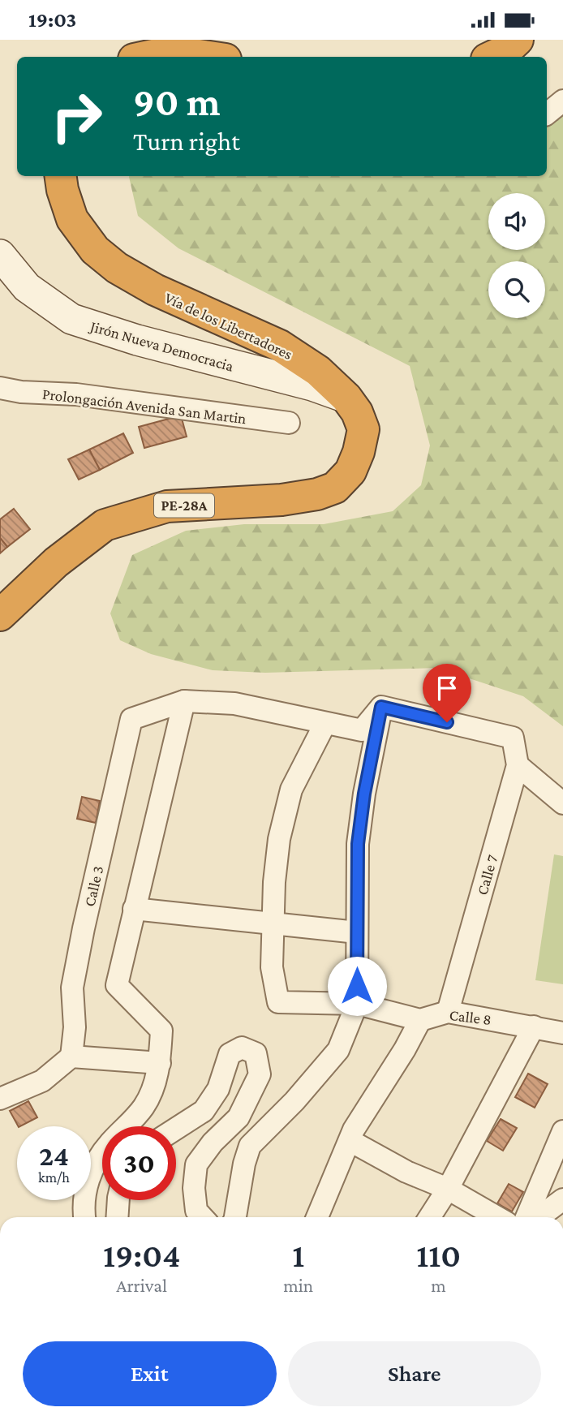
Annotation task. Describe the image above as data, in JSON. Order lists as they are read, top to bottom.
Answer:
{
  "streets": {
    "highway": ["Vía de los Libertadores", "PE-28A"],
    "street": [
      "Jirón Nueva Democracia",
      "Prolongación Avenida San Martin",
      "Calle 7",
      "Calle 3",
      "Calle 8"
    ]
  },
  "crossings": [
    ["Vía de los Libertadores", "Jirón Nueva Democracia"],
    ["Calle 7", "Calle 8"]
  ],
  "page": {
    "status": "19:03",
    "turn": ["90 m", "Turn right"],
    "speed": "24 km/h",
    "limit": "30",
    "eta": [
      "19:04",
      "Arrival",
      "1",
      "min",
      "110",
      "m"
    ],
    "buttons": ["Exit", "Share"]
  }
}
